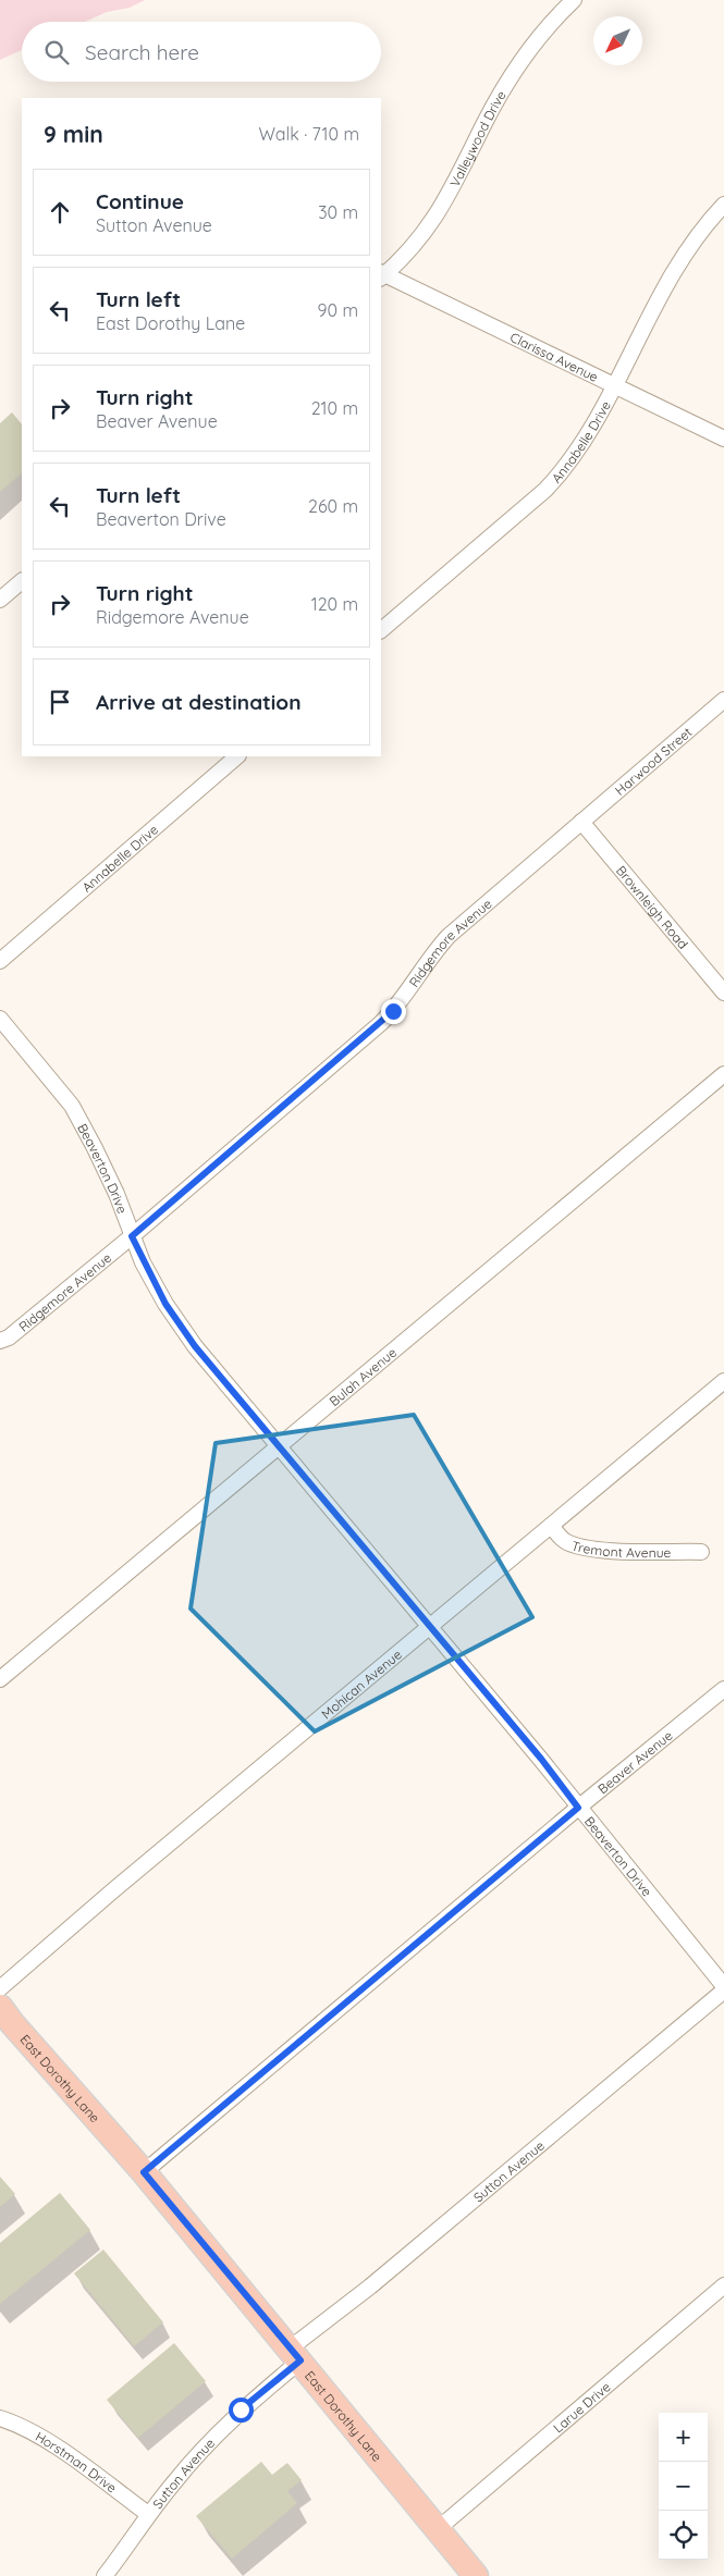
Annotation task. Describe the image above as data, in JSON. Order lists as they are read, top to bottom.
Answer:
{
  "streets": {
    "main road": ["East Dorothy Lane"],
    "street": [
      "Valleywood Drive",
      "Clarissa Avenue",
      "Annabelle Drive",
      "Harwood Street",
      "Brownleigh Road",
      "Ridgemore Avenue",
      "Beaverton Drive",
      "Bulah Avenue",
      "Tremont Avenue",
      "Mohican Avenue",
      "Beaver Avenue",
      "Sutton Avenue",
      "Larue Drive",
      "Horstman Drive"
    ]
  },
  "crossings": [
    ["Valleywood Drive", "Clarissa Avenue"],
    ["Clarissa Avenue", "Annabelle Drive"],
    ["Harwood Street", "Brownleigh Road"],
    ["Harwood Street", "Ridgemore Avenue"],
    ["Brownleigh Road", "Ridgemore Avenue"],
    ["Ridgemore Avenue", "Beaverton Drive"],
    ["Beaverton Drive", "Bulah Avenue"],
    ["Beaverton Drive", "Mohican Avenue"],
    ["Beaverton Drive", "Beaver Avenue"],
    ["Tremont Avenue", "Mohican Avenue"],
    ["Beaver Avenue", "East Dorothy Lane"],
    ["East Dorothy Lane", "Sutton Avenue"],
    ["East Dorothy Lane", "Larue Drive"],
    ["Sutton Avenue", "Horstman Drive"]
  ],
  "north": "bottom left",
  "page": {
    "search": "Search here",
    "heading": ["9 min", "Walk · 710 m"],
    "list": [
      ["Continue", "Sutton Avenue", "30 m"],
      ["Turn left", "East Dorothy Lane", "90 m"],
      ["Turn right", "Beaver Avenue", "210 m"],
      ["Turn left", "Beaverton Drive", "260 m"],
      ["Turn right", "Ridgemore Avenue", "120 m"],
      "Arrive at destination"
    ],
    "map_buttons": ["+", "−"]
  }
}
